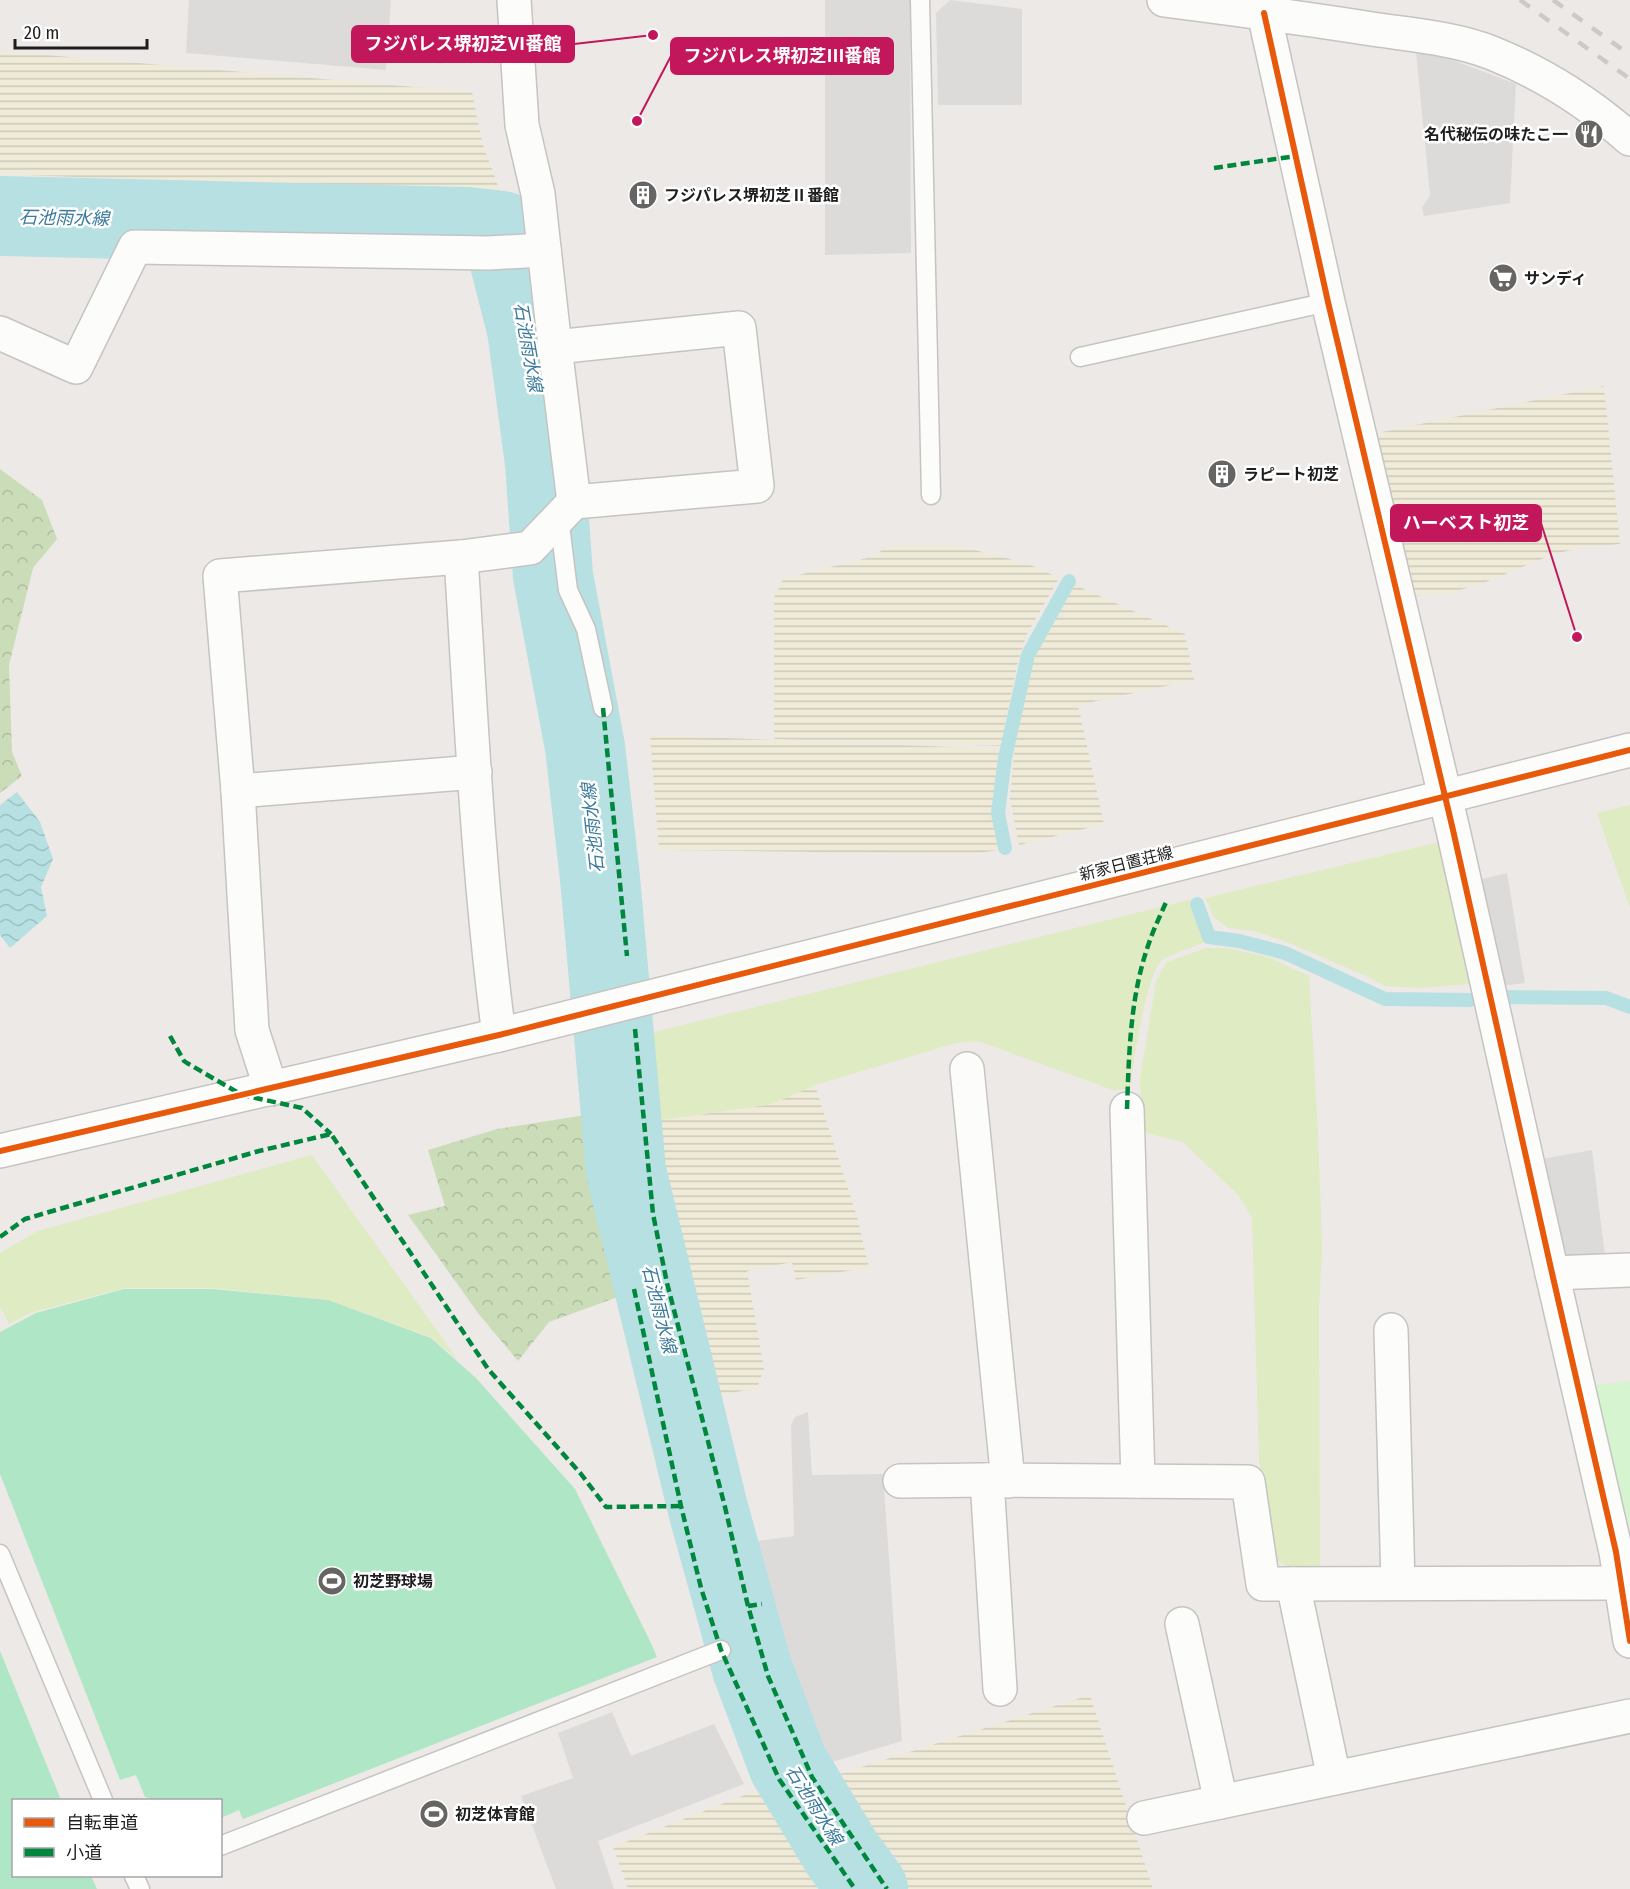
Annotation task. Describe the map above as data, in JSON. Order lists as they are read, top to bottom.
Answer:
{
  "streets": {
    "street": ["新家日置荘線"]
  },
  "water": ["石池雨水線"],
  "places": {
    "other": ["フジパレス堺初芝Ⅵ番館", "フジパレス堺初芝Ⅲ番館", "ハーベスト初芝"],
    "restaurant": ["名代秘伝の味たこ一"],
    "building": ["フジパレス堺初芝Ⅱ番館", "ラピート初芝"],
    "supermarket": ["サンディ"],
    "sports": ["初芝野球場", "初芝体育館"]
  },
  "legend": ["自転車道", "小道"],
  "scale_bar": "20 m"
}
